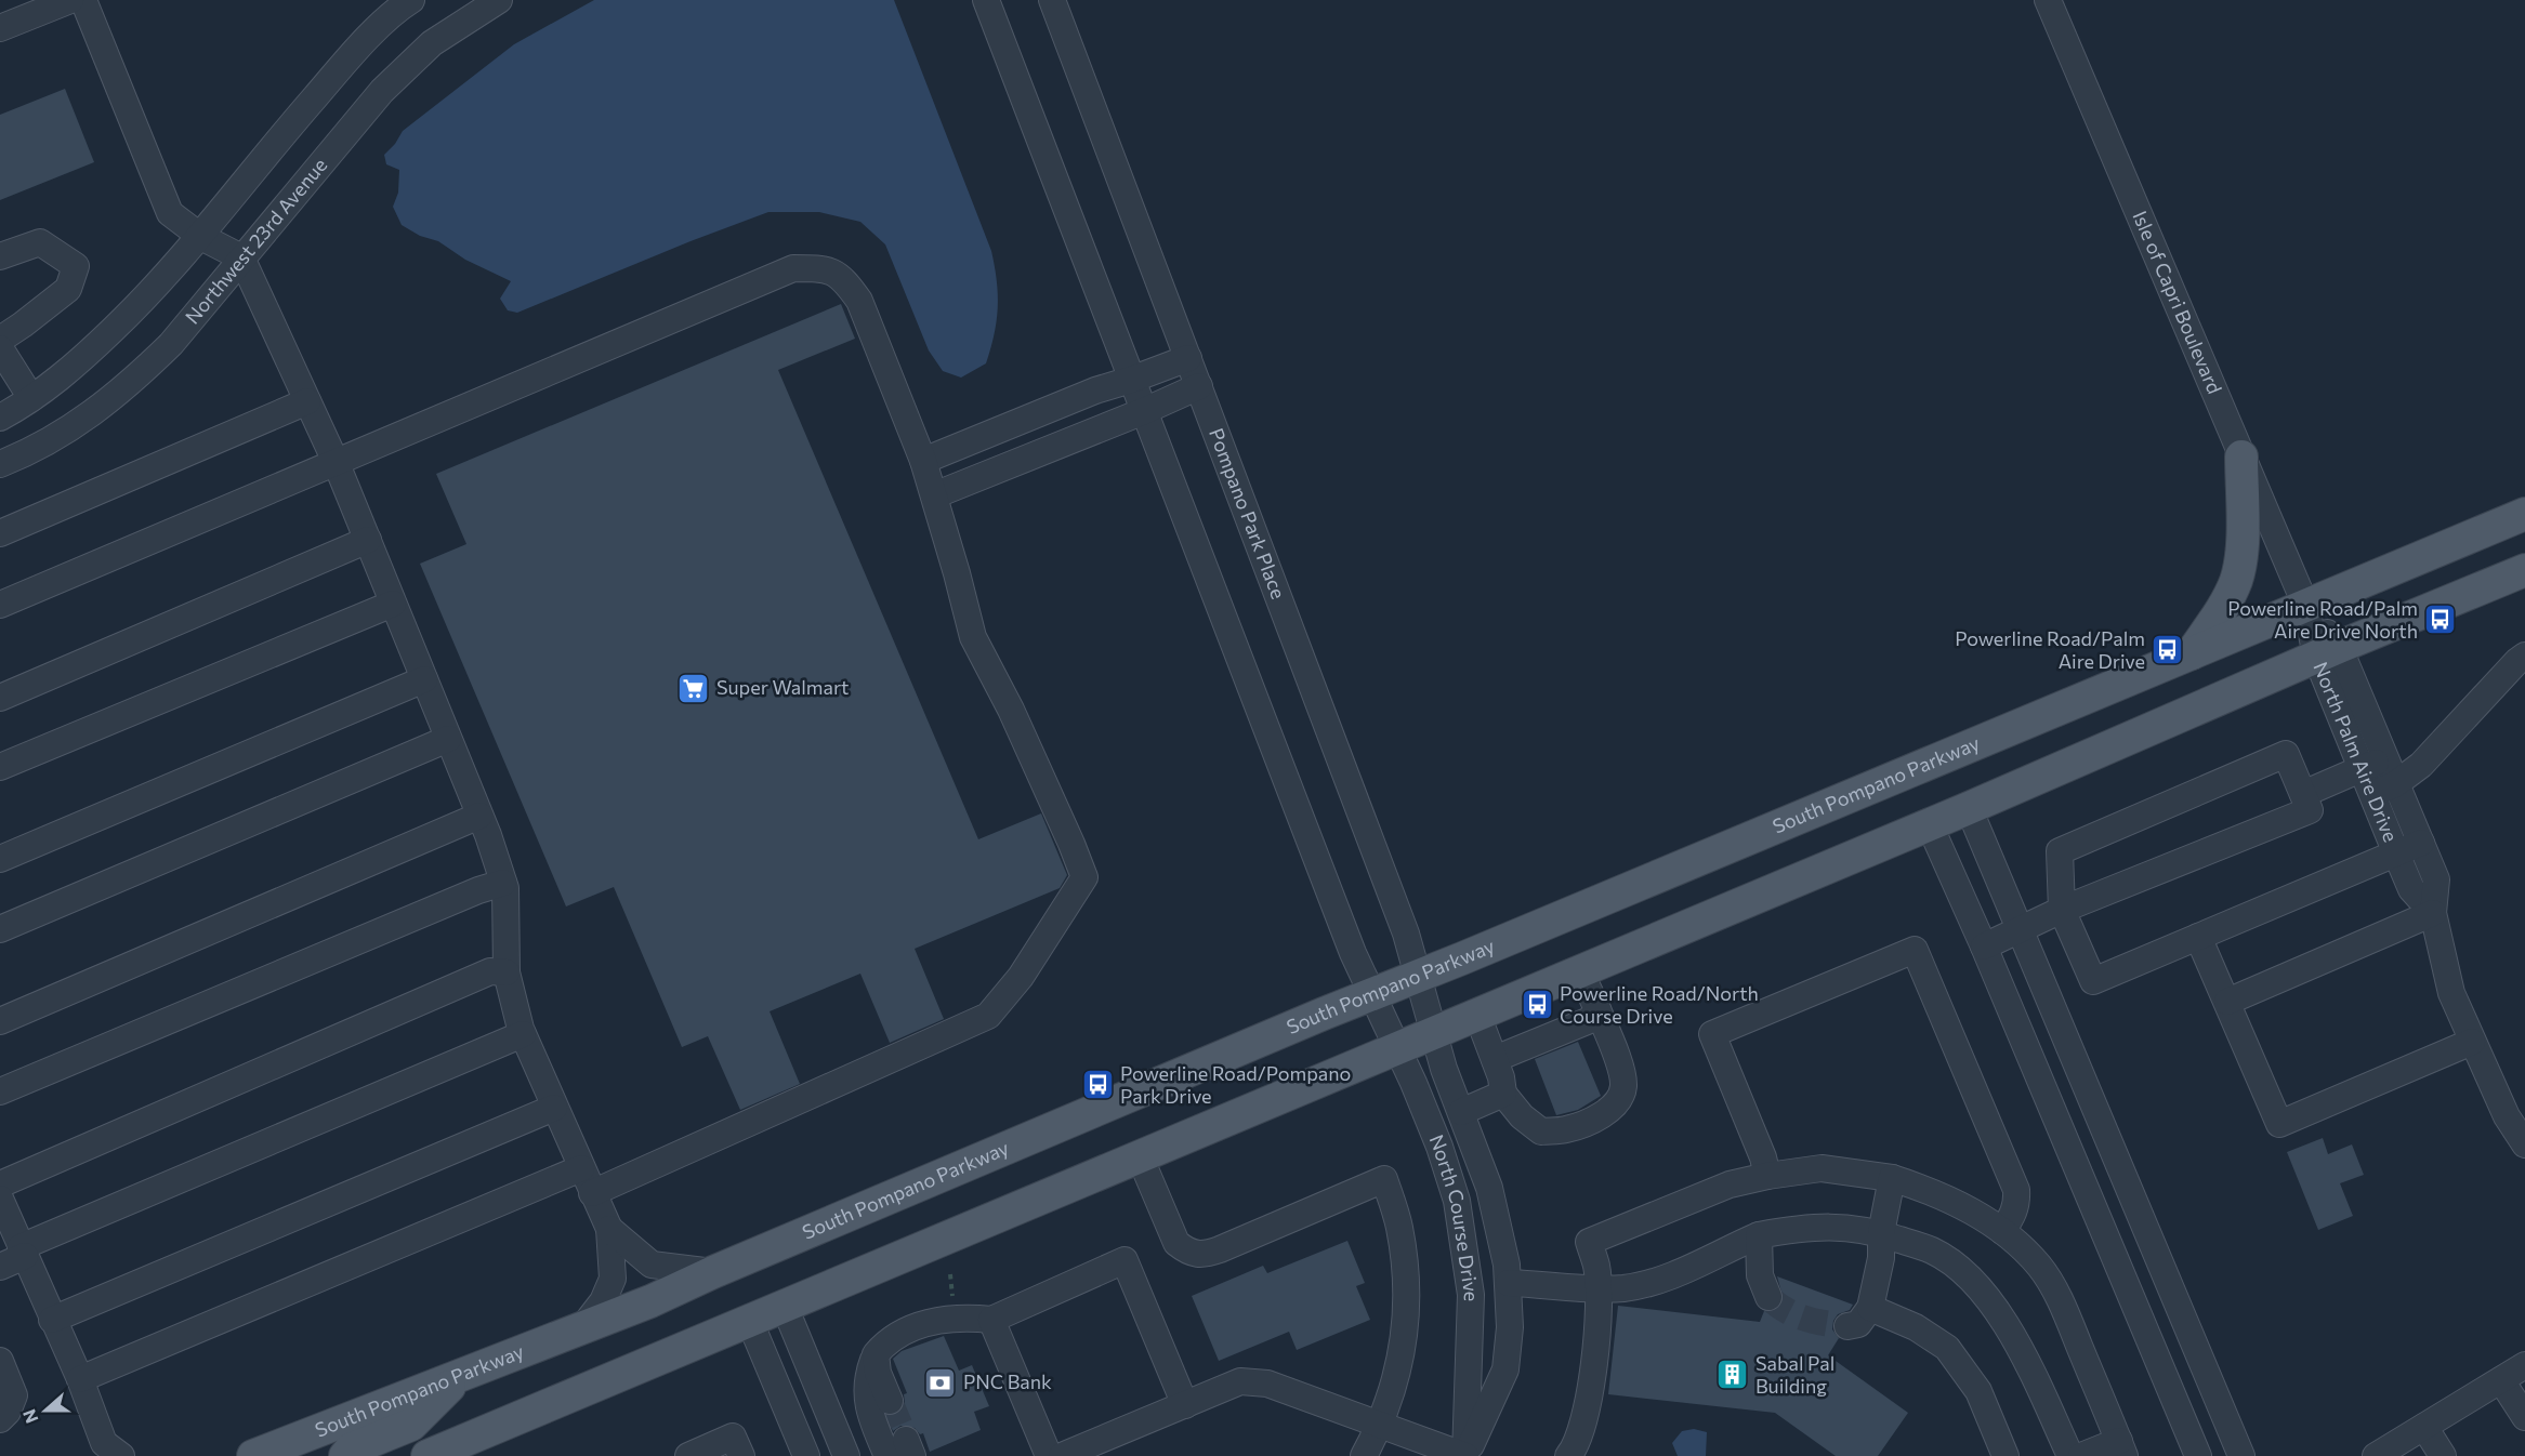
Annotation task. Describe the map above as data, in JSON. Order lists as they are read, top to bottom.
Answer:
{
  "streets": {
    "main road": ["South Pompano Parkway"],
    "street": [
      "Northwest 23rd Avenue",
      "Isle of Capri Boulevard",
      "Pompano Park Place",
      "North Palm Aire Drive",
      "North Course Drive"
    ]
  },
  "crossings": [
    ["Isle of Capri Boulevard", "North Palm Aire Drive"],
    ["Isle of Capri Boulevard", "South Pompano Parkway"],
    ["Pompano Park Place", "South Pompano Parkway"],
    ["Pompano Park Place", "North Course Drive"],
    ["North Palm Aire Drive", "South Pompano Parkway"],
    ["South Pompano Parkway", "North Course Drive"]
  ],
  "places": {
    "bus stop": [
      "Powerline Road/Palm Aire Drive North",
      "Powerline Road/Palm Aire Drive",
      "Powerline Road/North Course Drive",
      "Powerline Road/Pompano Park Drive"
    ],
    "supermarket": ["Super Walmart"],
    "building": ["Sabal Pal Building"],
    "bank": ["PNC Bank"]
  },
  "north": "left"
}
